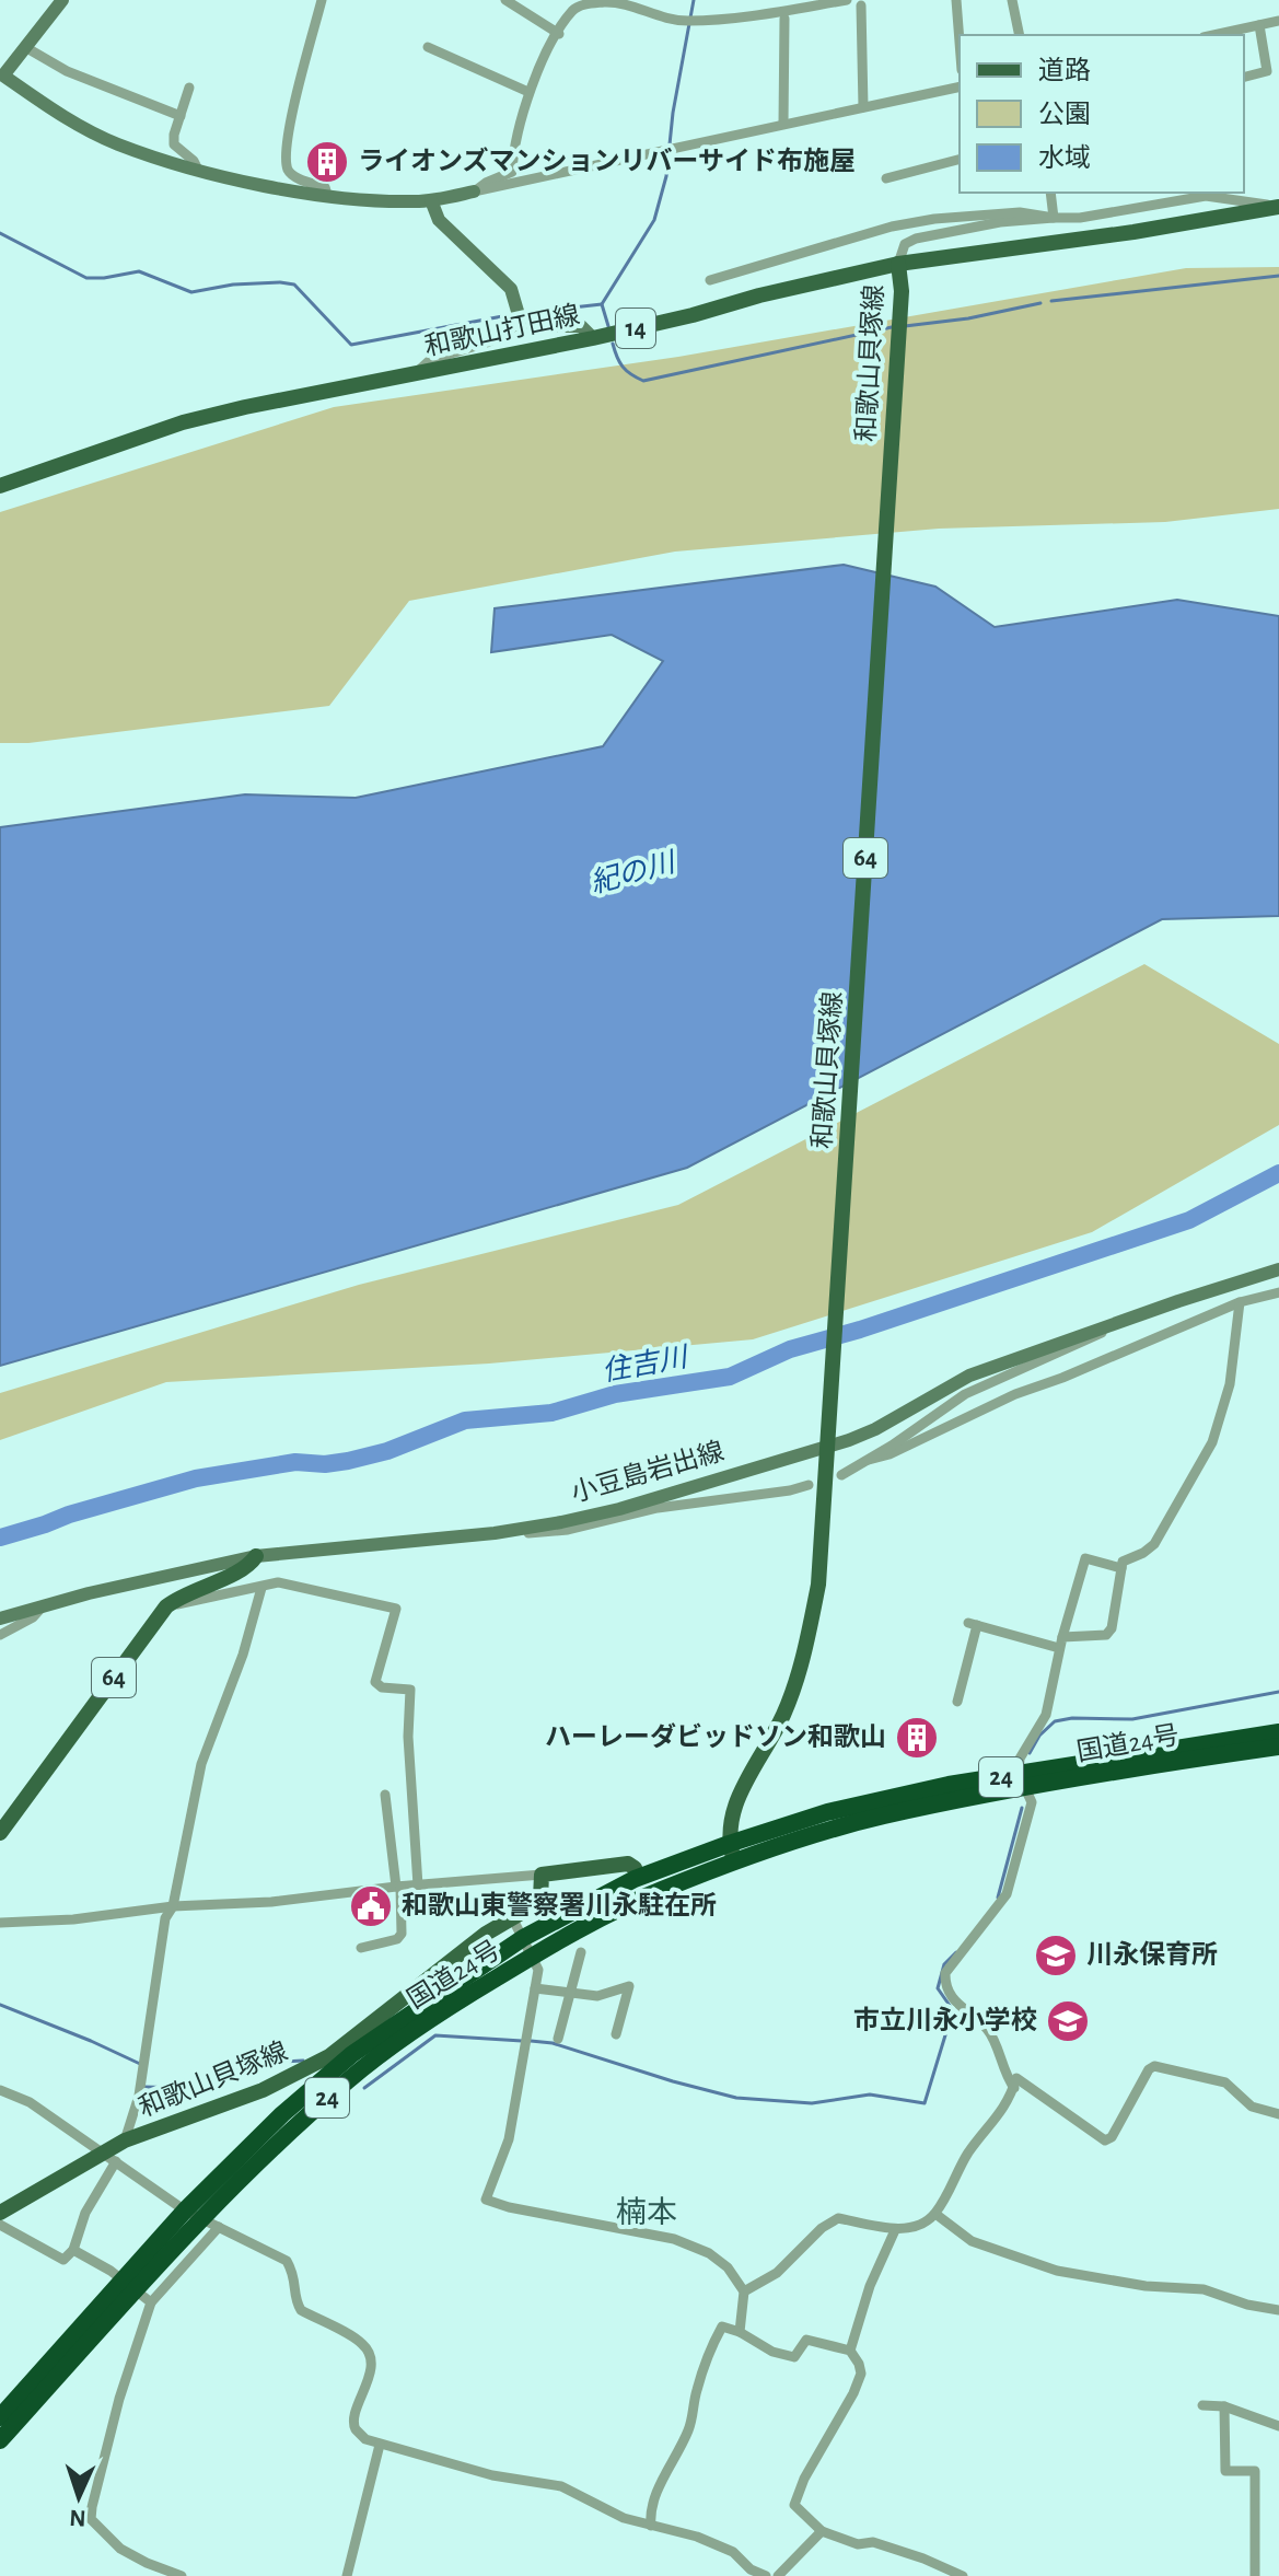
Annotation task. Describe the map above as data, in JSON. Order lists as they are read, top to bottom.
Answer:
{
  "streets": {
    "highway": ["国道24号", "24"],
    "main road": [
      "14",
      "和歌山打田線",
      "和歌山貝塚線",
      "64",
      "小豆島岩出線"
    ]
  },
  "crossings": [
    ["和歌山打田線", "和歌山貝塚線"],
    ["和歌山貝塚線", "小豆島岩出線"],
    ["和歌山貝塚線", "国道24号"],
    ["64", "小豆島岩出線"]
  ],
  "districts": ["楠本"],
  "water": ["紀の川", "住吉川"],
  "places": {
    "building": ["ライオンズマンションリバーサイド布施屋", "ハーレーダビッドソン和歌山"],
    "public building": ["和歌山東警察署川永駐在所"],
    "school or university": ["川永保育所", "市立川永小学校"]
  },
  "legend": ["道路", "公園", "水域"],
  "north": "bottom"
}
